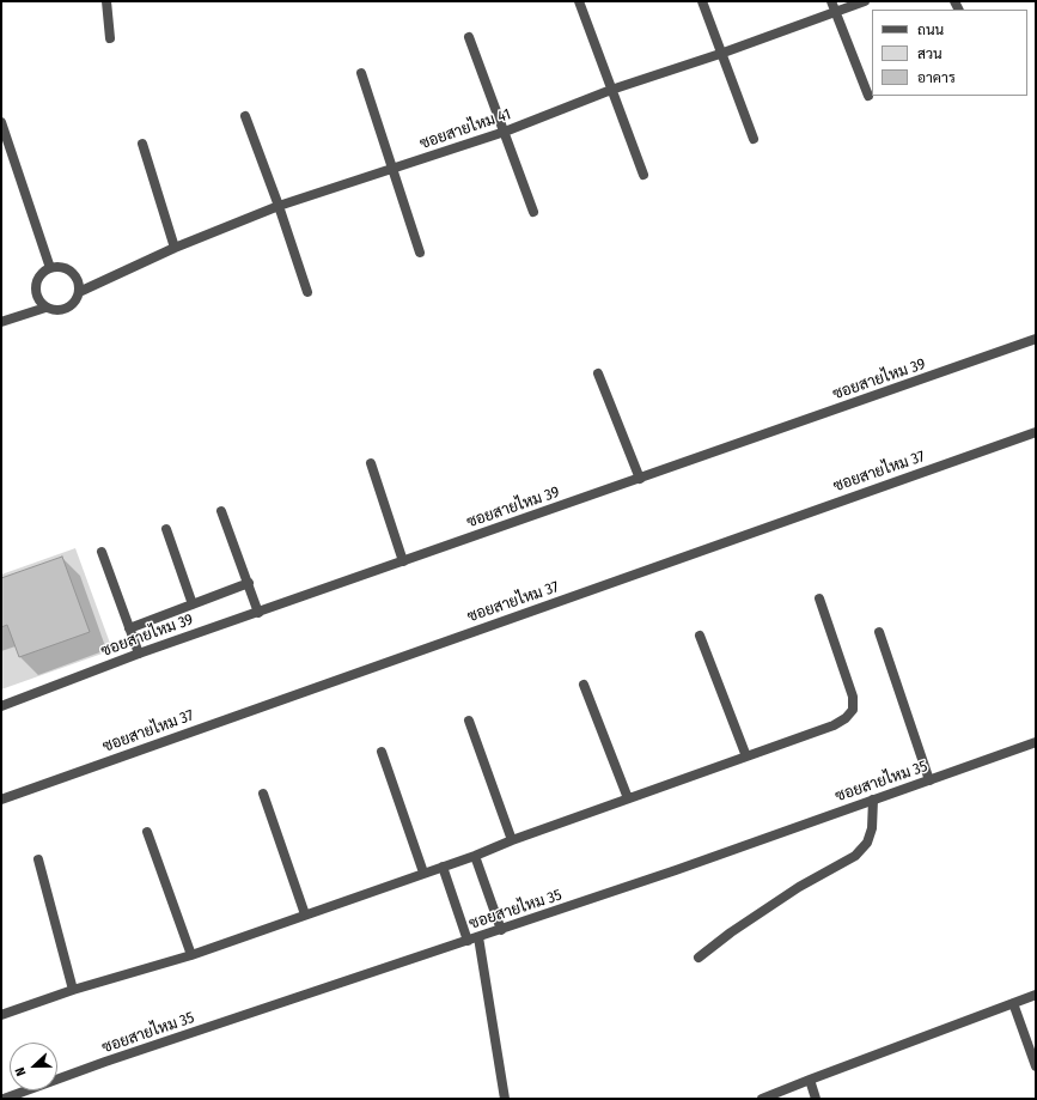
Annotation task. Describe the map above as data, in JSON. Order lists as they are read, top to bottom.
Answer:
{
  "streets": {
    "street": [
      "ซอยสายไหม 41",
      "ซอยสายไหม 39",
      "ซอยสายไหม 37",
      "ซอยสายไหม 35"
    ]
  },
  "legend": ["ถนน", "สวน", "อาคาร"],
  "north": "left"
}
